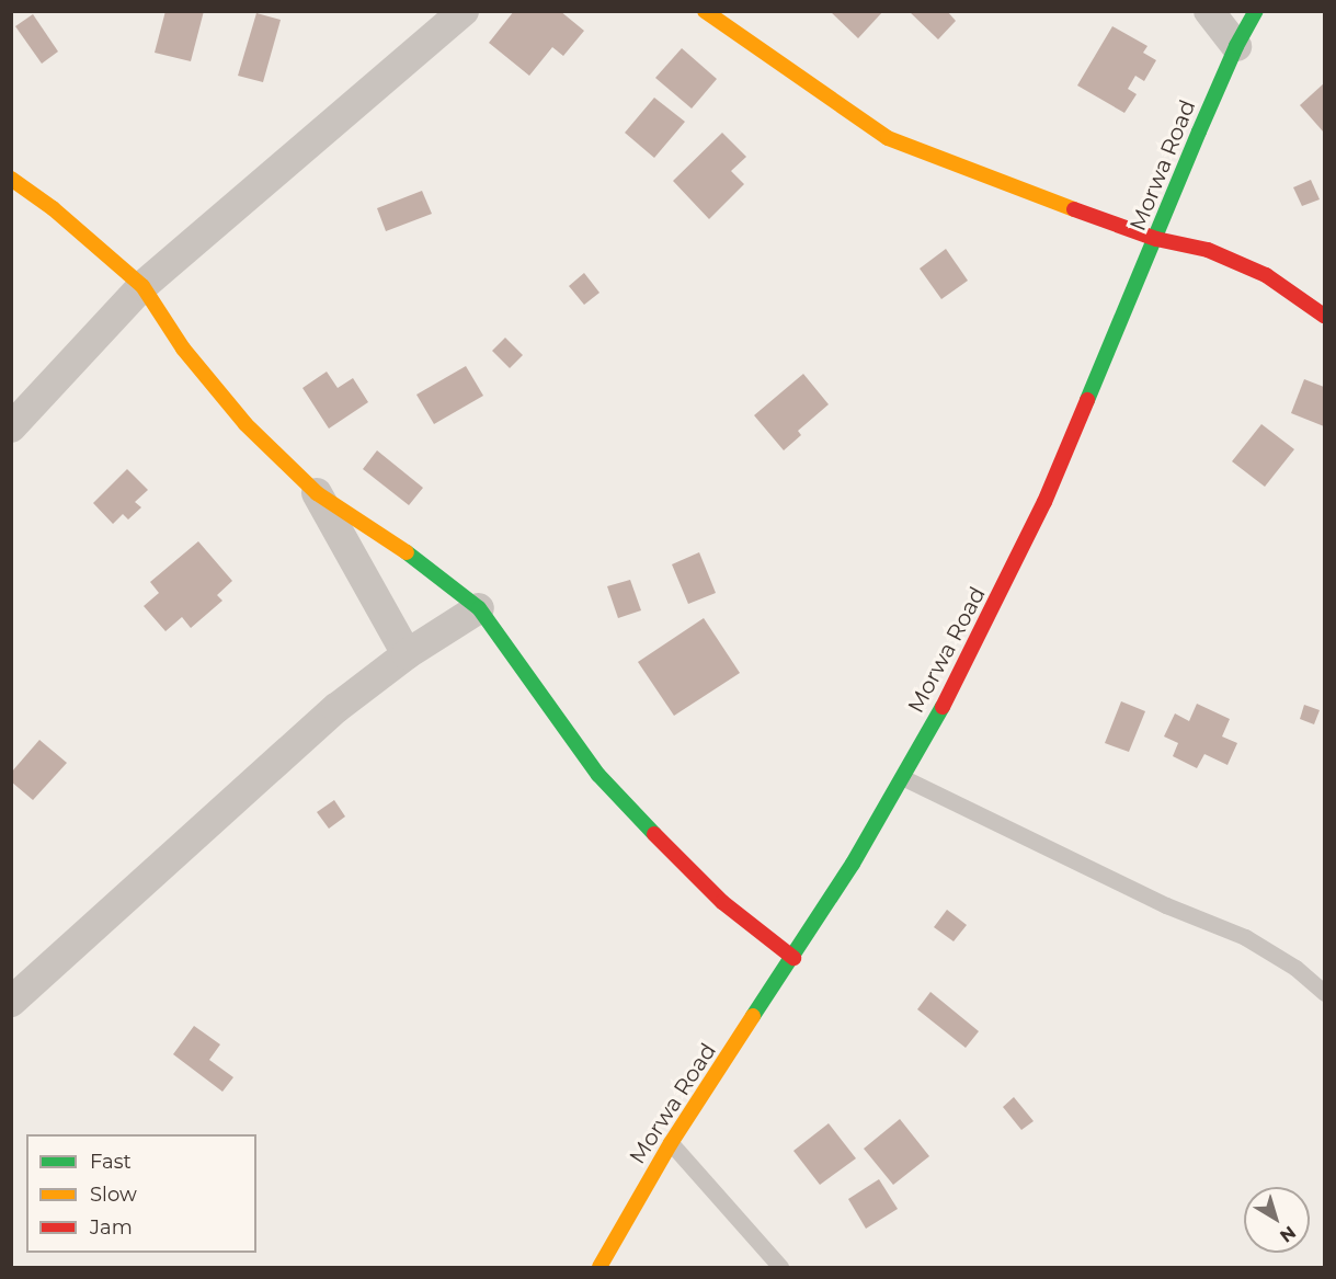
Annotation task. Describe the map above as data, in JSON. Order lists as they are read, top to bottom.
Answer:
{
  "streets": {
    "street": ["Morwa Road"]
  },
  "legend": ["Fast", "Slow", "Jam"],
  "north": "bottom right"
}
